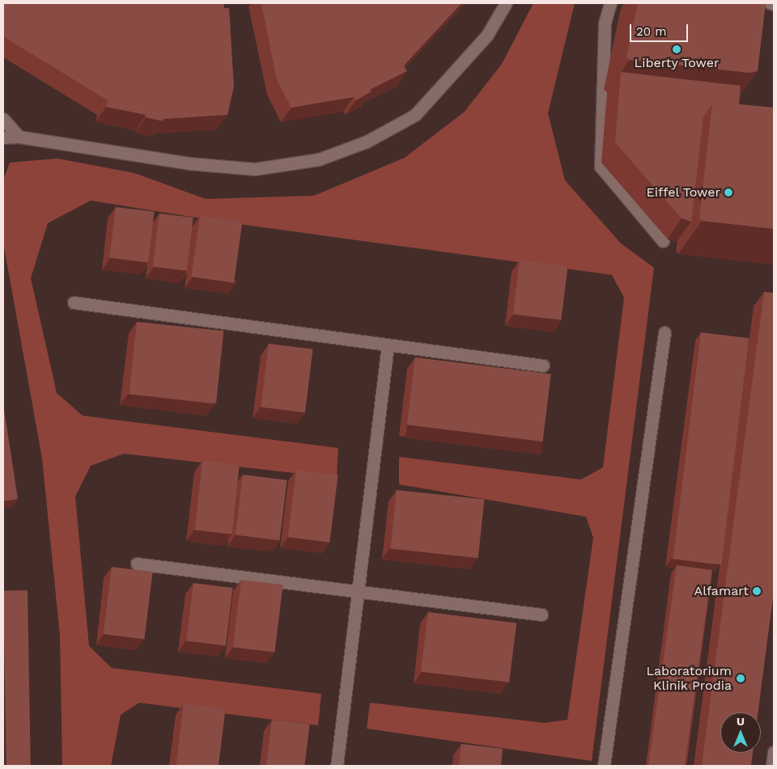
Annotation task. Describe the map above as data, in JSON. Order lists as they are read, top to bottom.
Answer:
{
  "places": [
    "Liberty Tower",
    "Eiffel Tower",
    "Alfamart",
    "Laboratorium Klinik Prodia"
  ],
  "scale_bar": "20 m",
  "north": "top"
}
